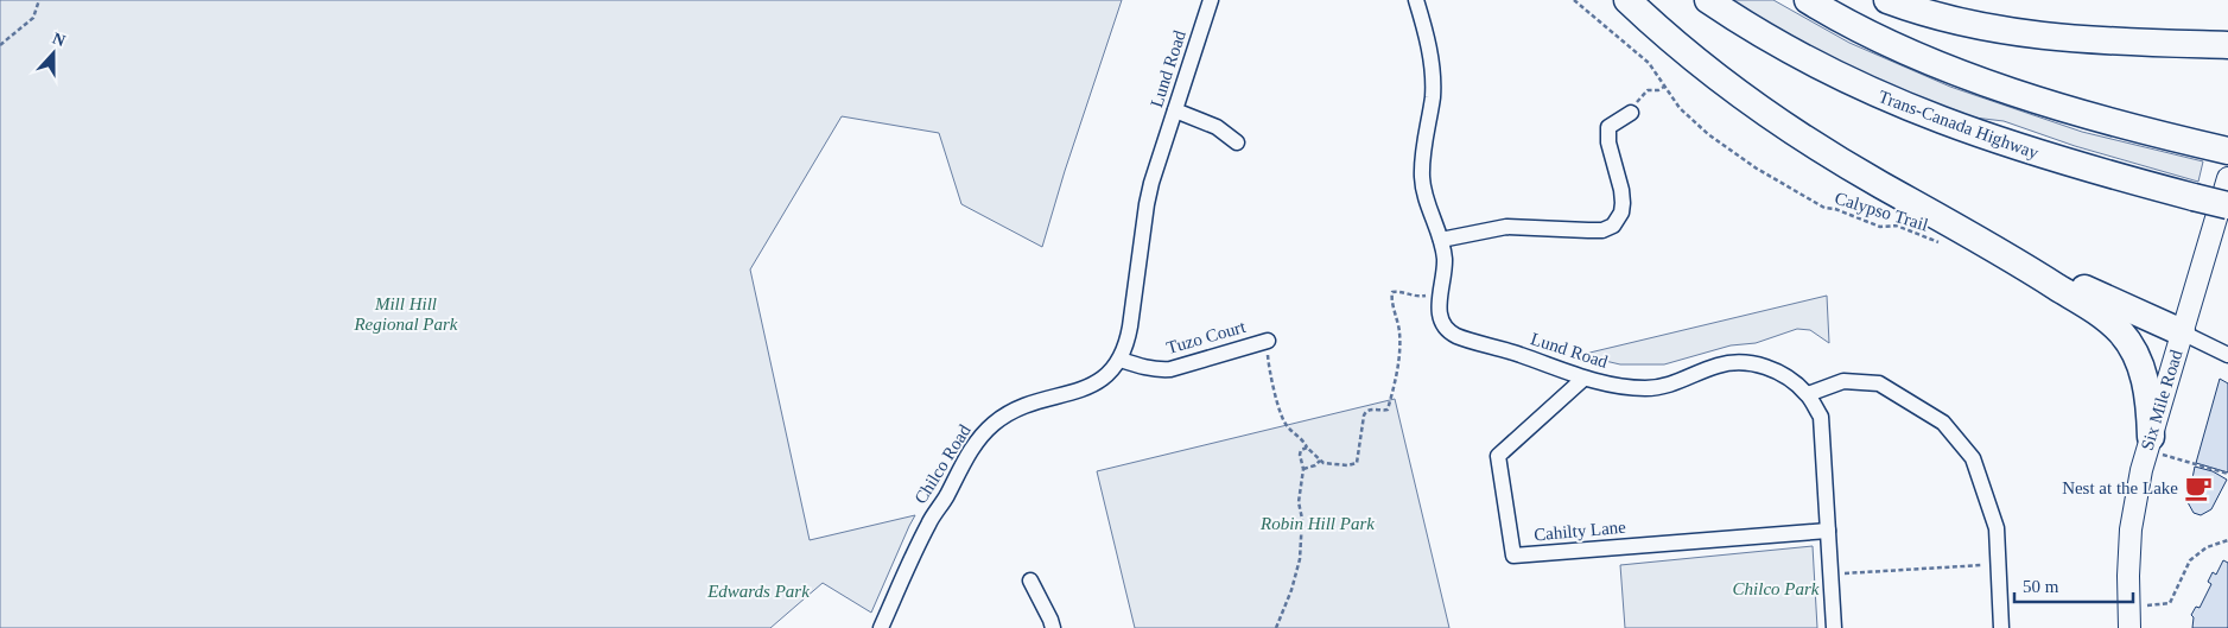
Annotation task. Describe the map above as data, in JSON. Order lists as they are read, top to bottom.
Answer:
{
  "streets": {
    "highway": ["Trans-Canada Highway"],
    "main road": ["Six Mile Road"],
    "street": [
      "Lund Road",
      "Tuzo Court",
      "Chilco Road",
      "Cahilty Lane"
    ],
    "path": ["Calypso Trail"]
  },
  "crossings": [
    ["Lund Road", "Tuzo Court"],
    ["Lund Road", "Chilco Road"],
    ["Lund Road", "Cahilty Lane"],
    ["Tuzo Court", "Chilco Road"]
  ],
  "parks": [
    "Mill Hill Regional Park",
    "Robin Hill Park",
    "Chilco Park",
    "Edwards Park"
  ],
  "places": {
    "cafe": ["Nest at the Lake"]
  },
  "scale_bar": "50 m",
  "north": "top"
}
